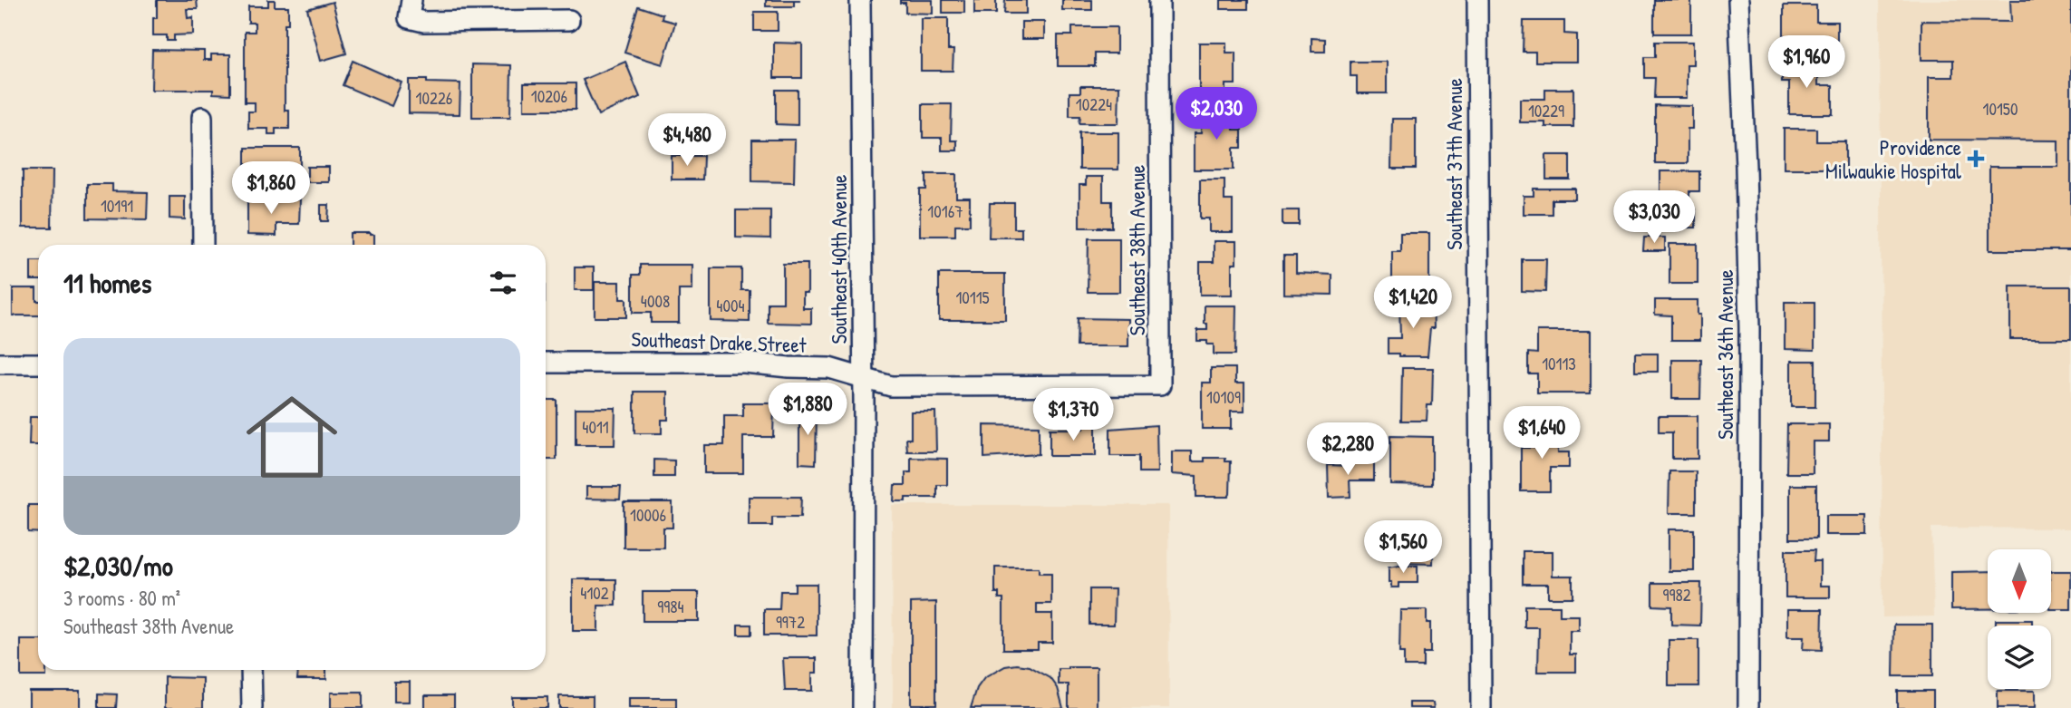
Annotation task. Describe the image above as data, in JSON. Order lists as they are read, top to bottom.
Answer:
{
  "streets": {
    "street": [
      "Southeast 37th Avenue",
      "Southeast 38th Avenue",
      "Southeast 40th Avenue",
      "Southeast Drake Street",
      "Southeast 36th Avenue"
    ]
  },
  "crossings": [
    ["Southeast 38th Avenue", "Southeast Drake Street"],
    ["Southeast 40th Avenue", "Southeast Drake Street"]
  ],
  "places": {
    "health": ["Providence Milwaukie Hospital"]
  },
  "house_numbers": [
    "10206",
    "10226",
    "10224",
    "10150",
    "10229",
    "10191",
    "10167",
    "10115",
    "4008",
    "4004",
    "10113",
    "10109",
    "4011",
    "10006",
    "4102",
    "9982",
    "9984",
    "9972"
  ],
  "north": "bottom",
  "page": {
    "price": [
      "$1,960",
      "$2,030",
      "$4,480",
      "$1,860",
      "$3,030",
      "$1,420",
      "$1,880",
      "$1,370",
      "$1,640",
      "$2,280",
      "$1,560"
    ],
    "heading": "11 homes",
    "list": [
      {
        "name": "$2,030/mo",
        "note": "3 rooms · 80 m² · Southeast 38th Avenue"
      }
    ]
  }
}
